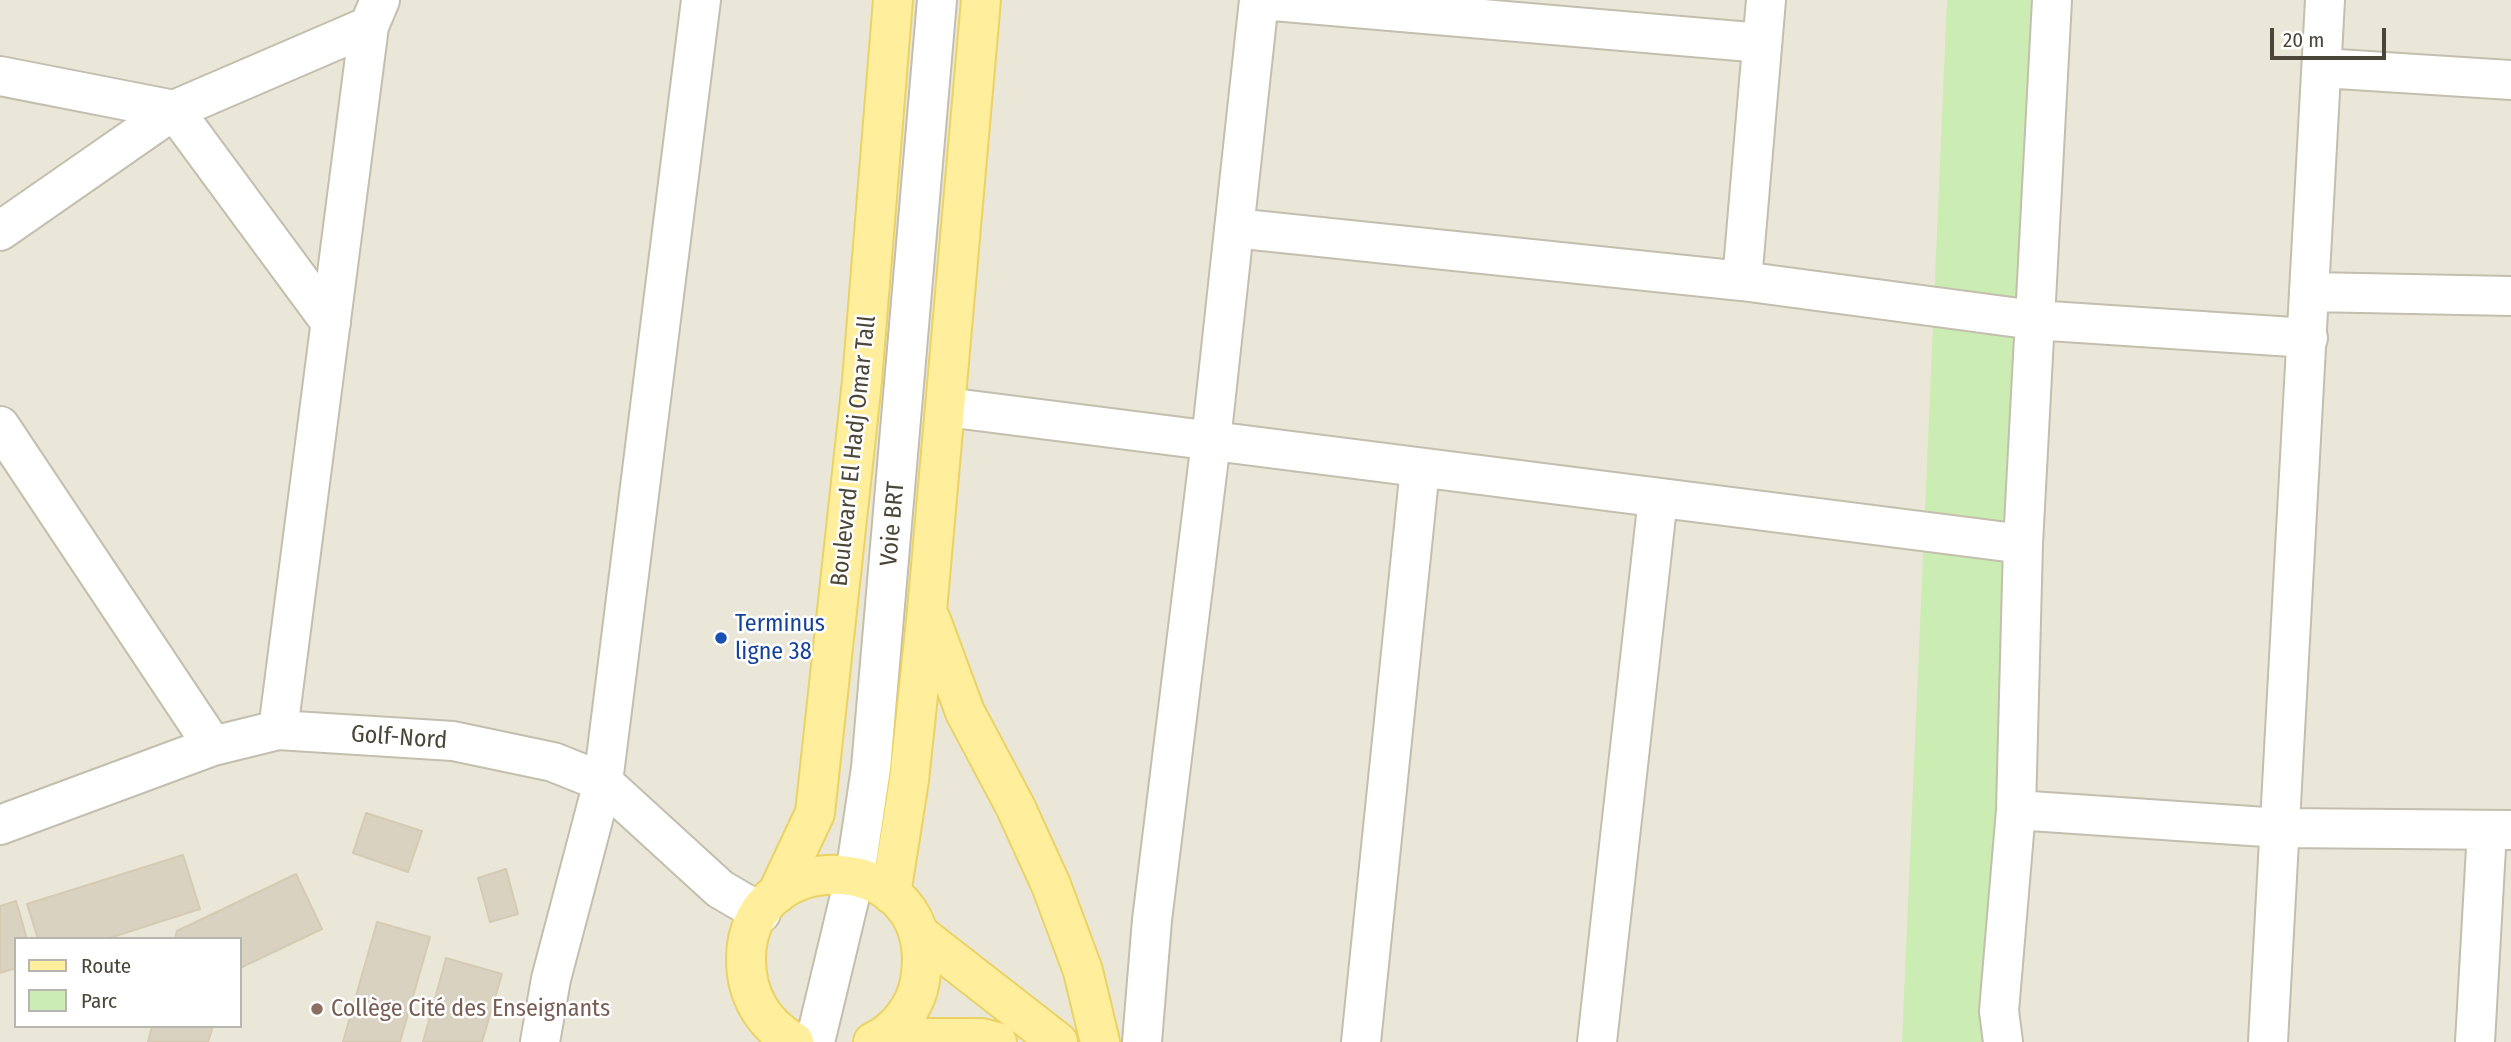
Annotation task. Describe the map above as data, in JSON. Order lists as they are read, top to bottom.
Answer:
{
  "streets": {
    "main road": ["Boulevard El Hadj Omar Tall"],
    "street": ["Voie BRT", "Golf-Nord"]
  },
  "crossings": [
    ["Boulevard El Hadj Omar Tall", "Golf-Nord"]
  ],
  "places": ["Terminus ligne 38", "Collège Cité des Enseignants"],
  "legend": ["Route", "Parc"],
  "scale_bar": "20 m"
}
